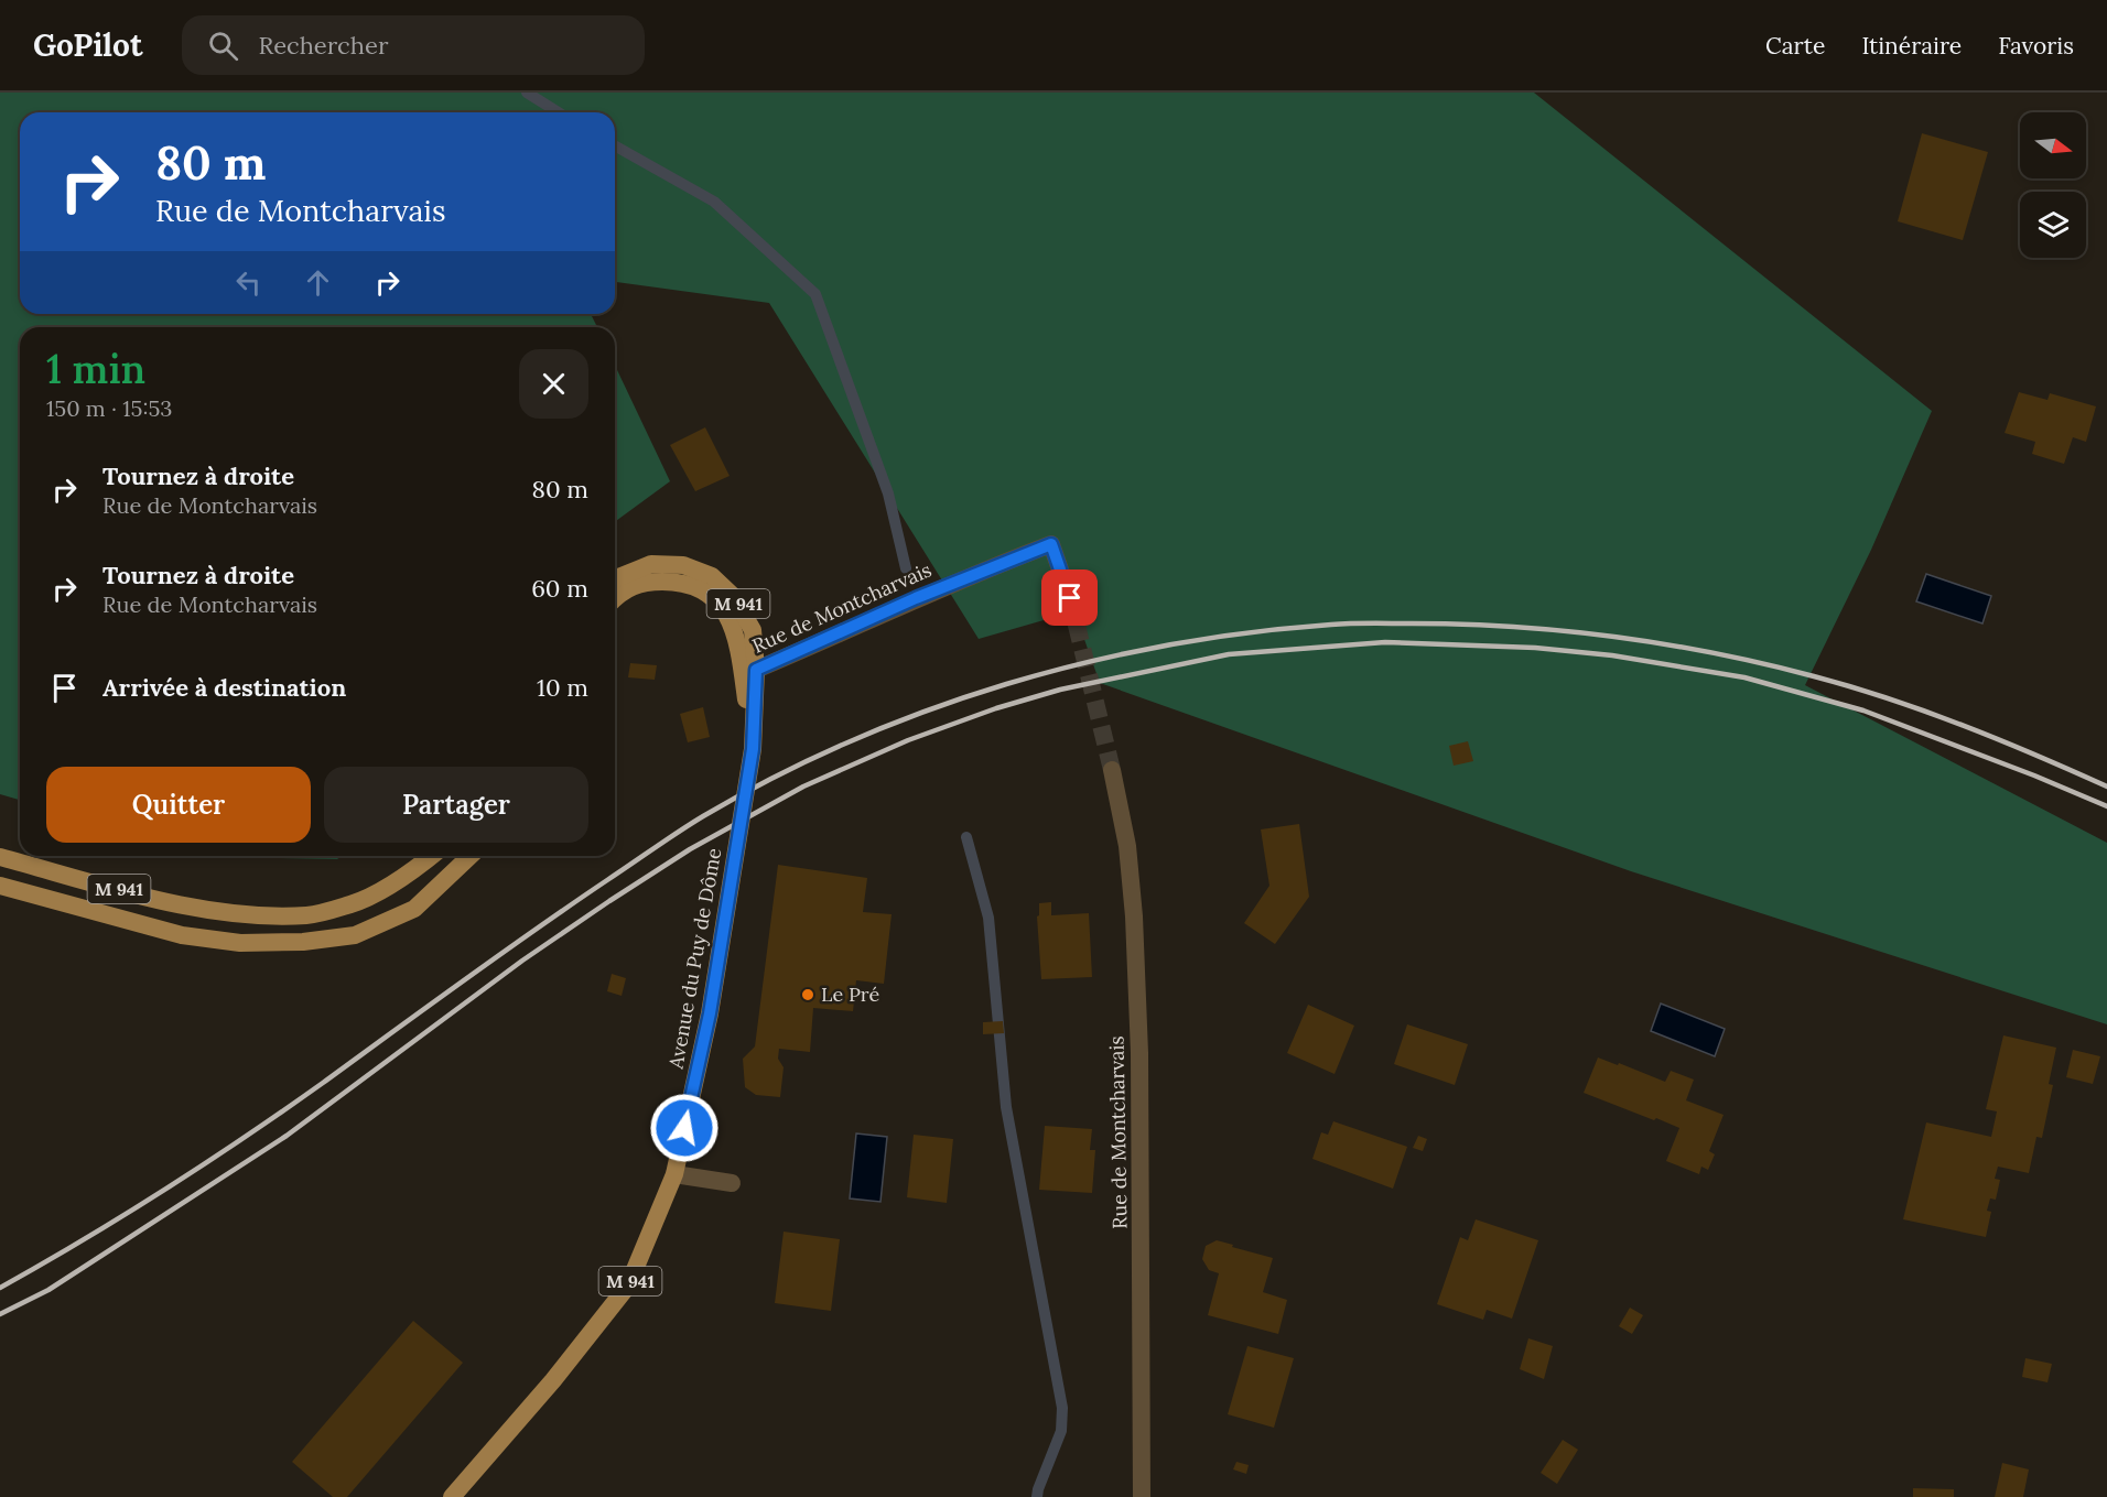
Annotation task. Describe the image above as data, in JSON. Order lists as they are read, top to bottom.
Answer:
{
  "streets": {
    "main road": ["M 941", "Avenue du Puy de Dôme"],
    "street": ["Rue de Montcharvais"]
  },
  "crossings": [
    ["Rue de Montcharvais", "Avenue du Puy de Dôme"]
  ],
  "places": ["Le Pré"],
  "north": "right",
  "page": {
    "header": "GoPilot",
    "search": "Rechercher",
    "nav": ["Carte", "Itinéraire", "Favoris"],
    "turn": ["80 m", "Rue de Montcharvais"],
    "heading": ["1 min", "150 m · 15:53"],
    "list": [
      {
        "name": "Tournez à droite",
        "note": "Rue de Montcharvais",
        "value": "80 m"
      },
      {
        "name": "Tournez à droite",
        "note": "Rue de Montcharvais",
        "value": "60 m"
      },
      {
        "name": "Arrivée à destination",
        "value": "10 m"
      }
    ],
    "buttons": ["Quitter", "Partager"]
  }
}
